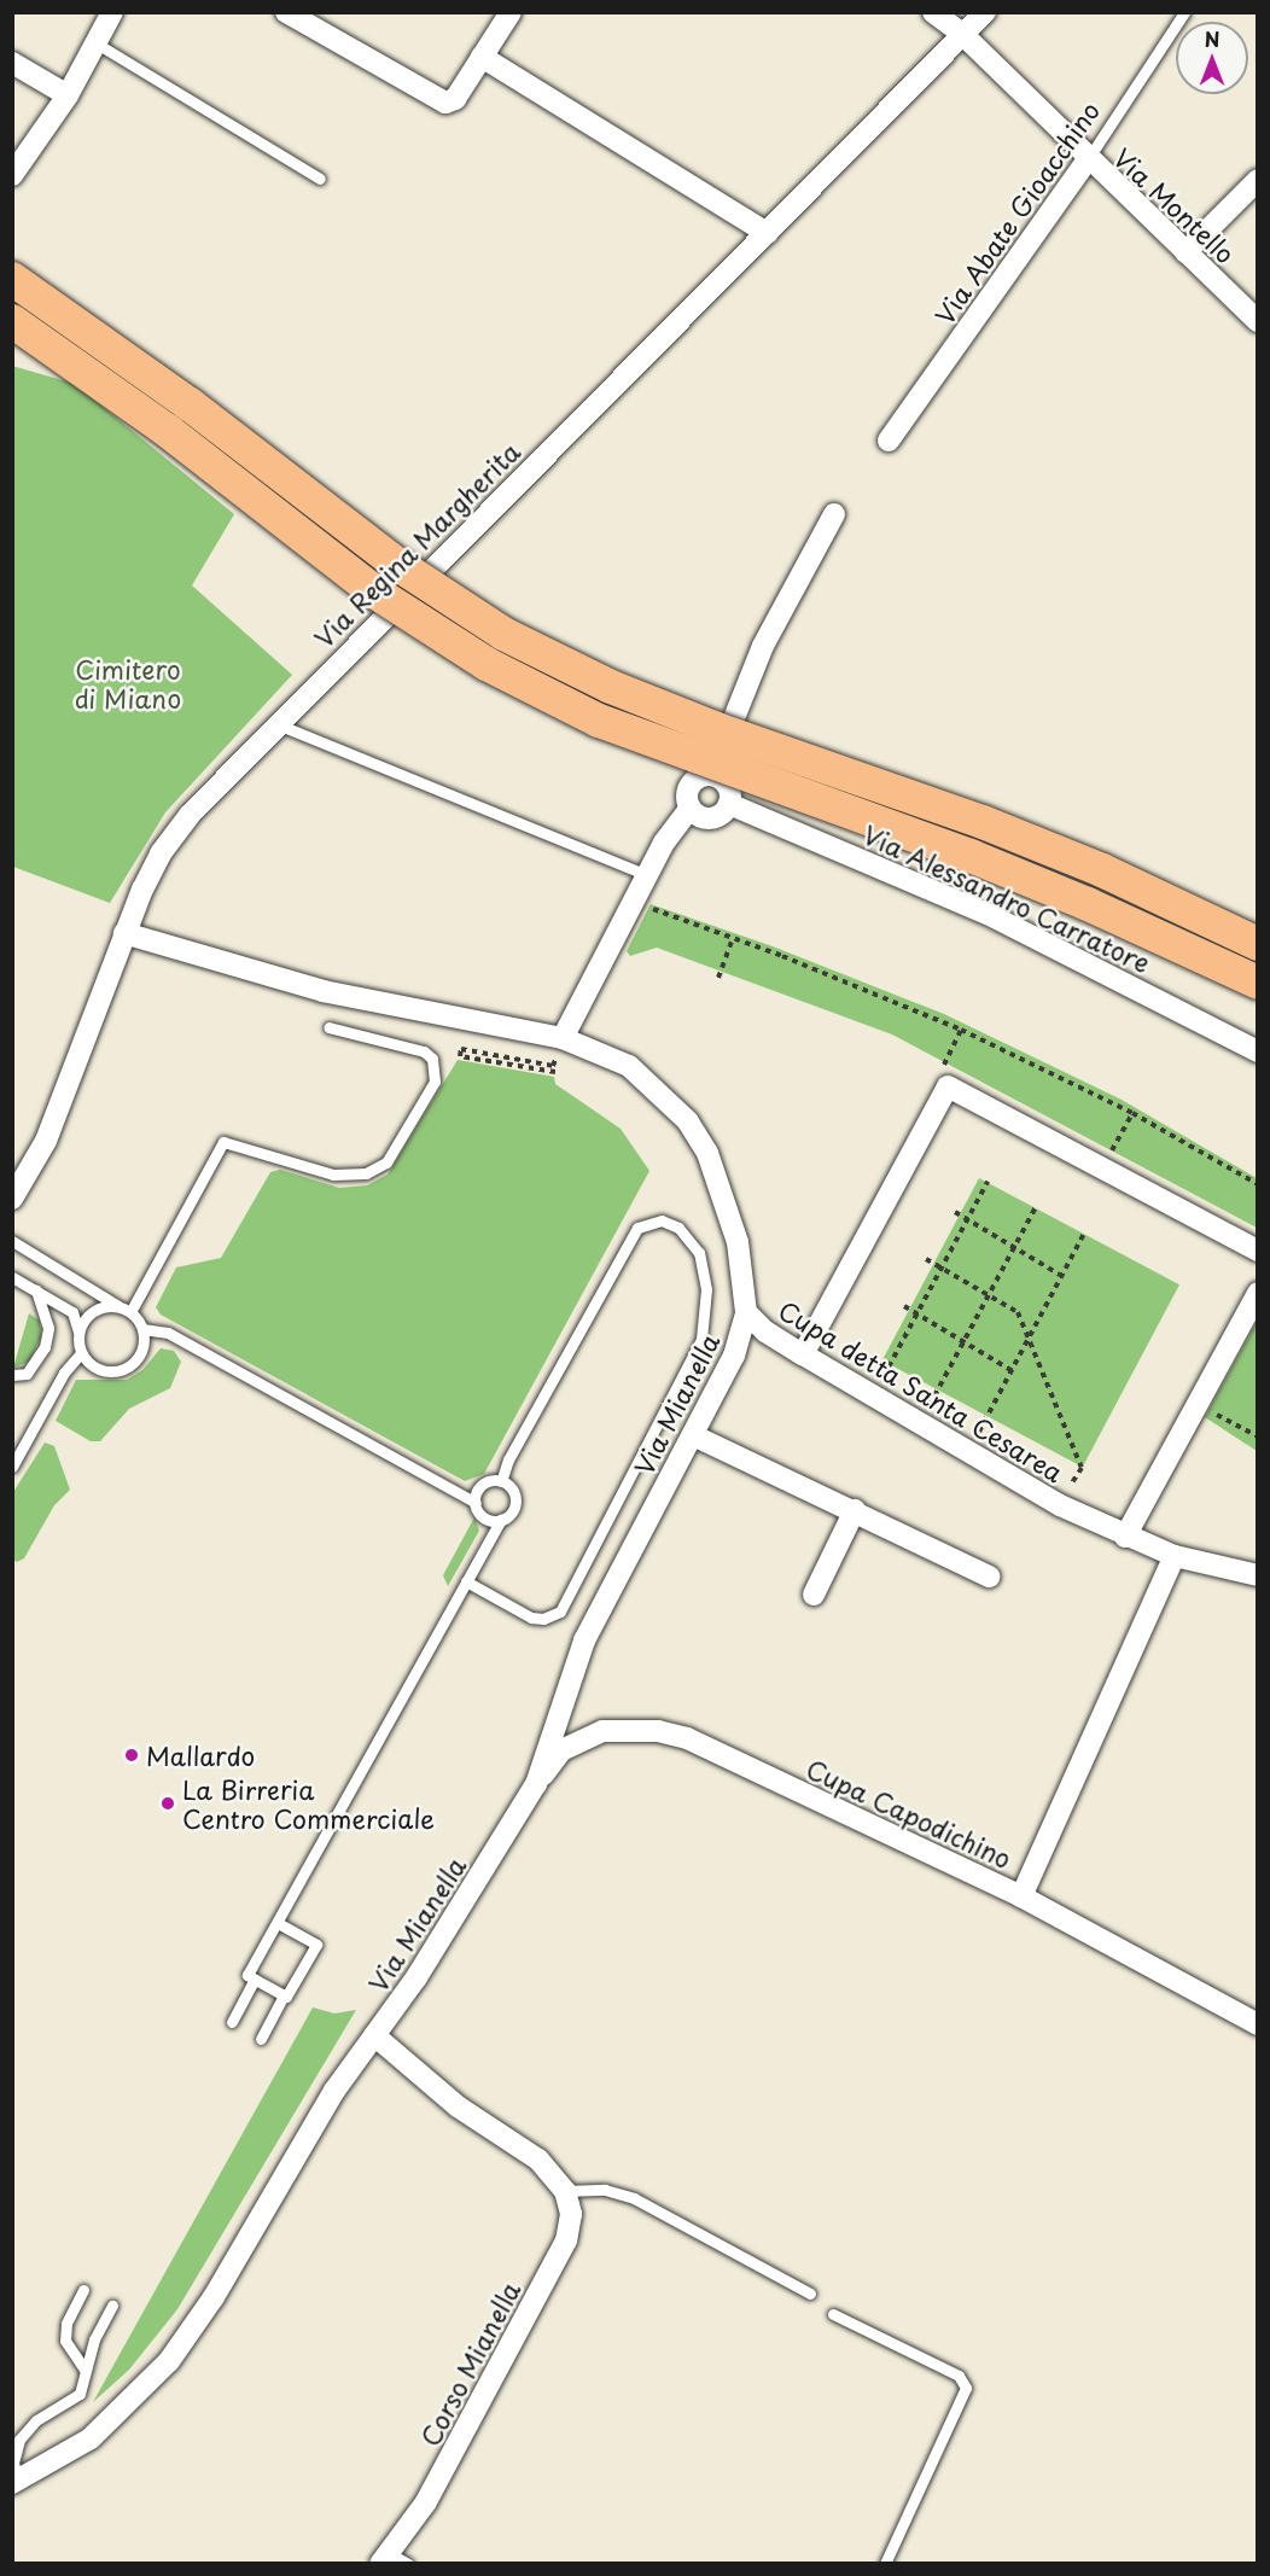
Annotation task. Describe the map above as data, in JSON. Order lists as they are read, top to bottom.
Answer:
{
  "streets": {
    "street": [
      "Via Montello",
      "Via Abate Gioacchino",
      "Via Regina Margherita",
      "Via Alessandro Carratore",
      "Cupa detta Santa Cesarea",
      "Via Mianella",
      "Cupa Capodichino",
      "Corso Mianella"
    ]
  },
  "crossings": [
    ["Via Montello", "Via Abate Gioacchino"],
    ["Via Montello", "Via Regina Margherita"],
    ["Via Regina Margherita", "Cupa detta Santa Cesarea"],
    ["Cupa detta Santa Cesarea", "Via Mianella"],
    ["Via Mianella", "Cupa Capodichino"]
  ],
  "parks": ["Cimitero di Miano"],
  "places": ["Mallardo", "La Birreria Centro Commerciale"],
  "north": "top"
}
